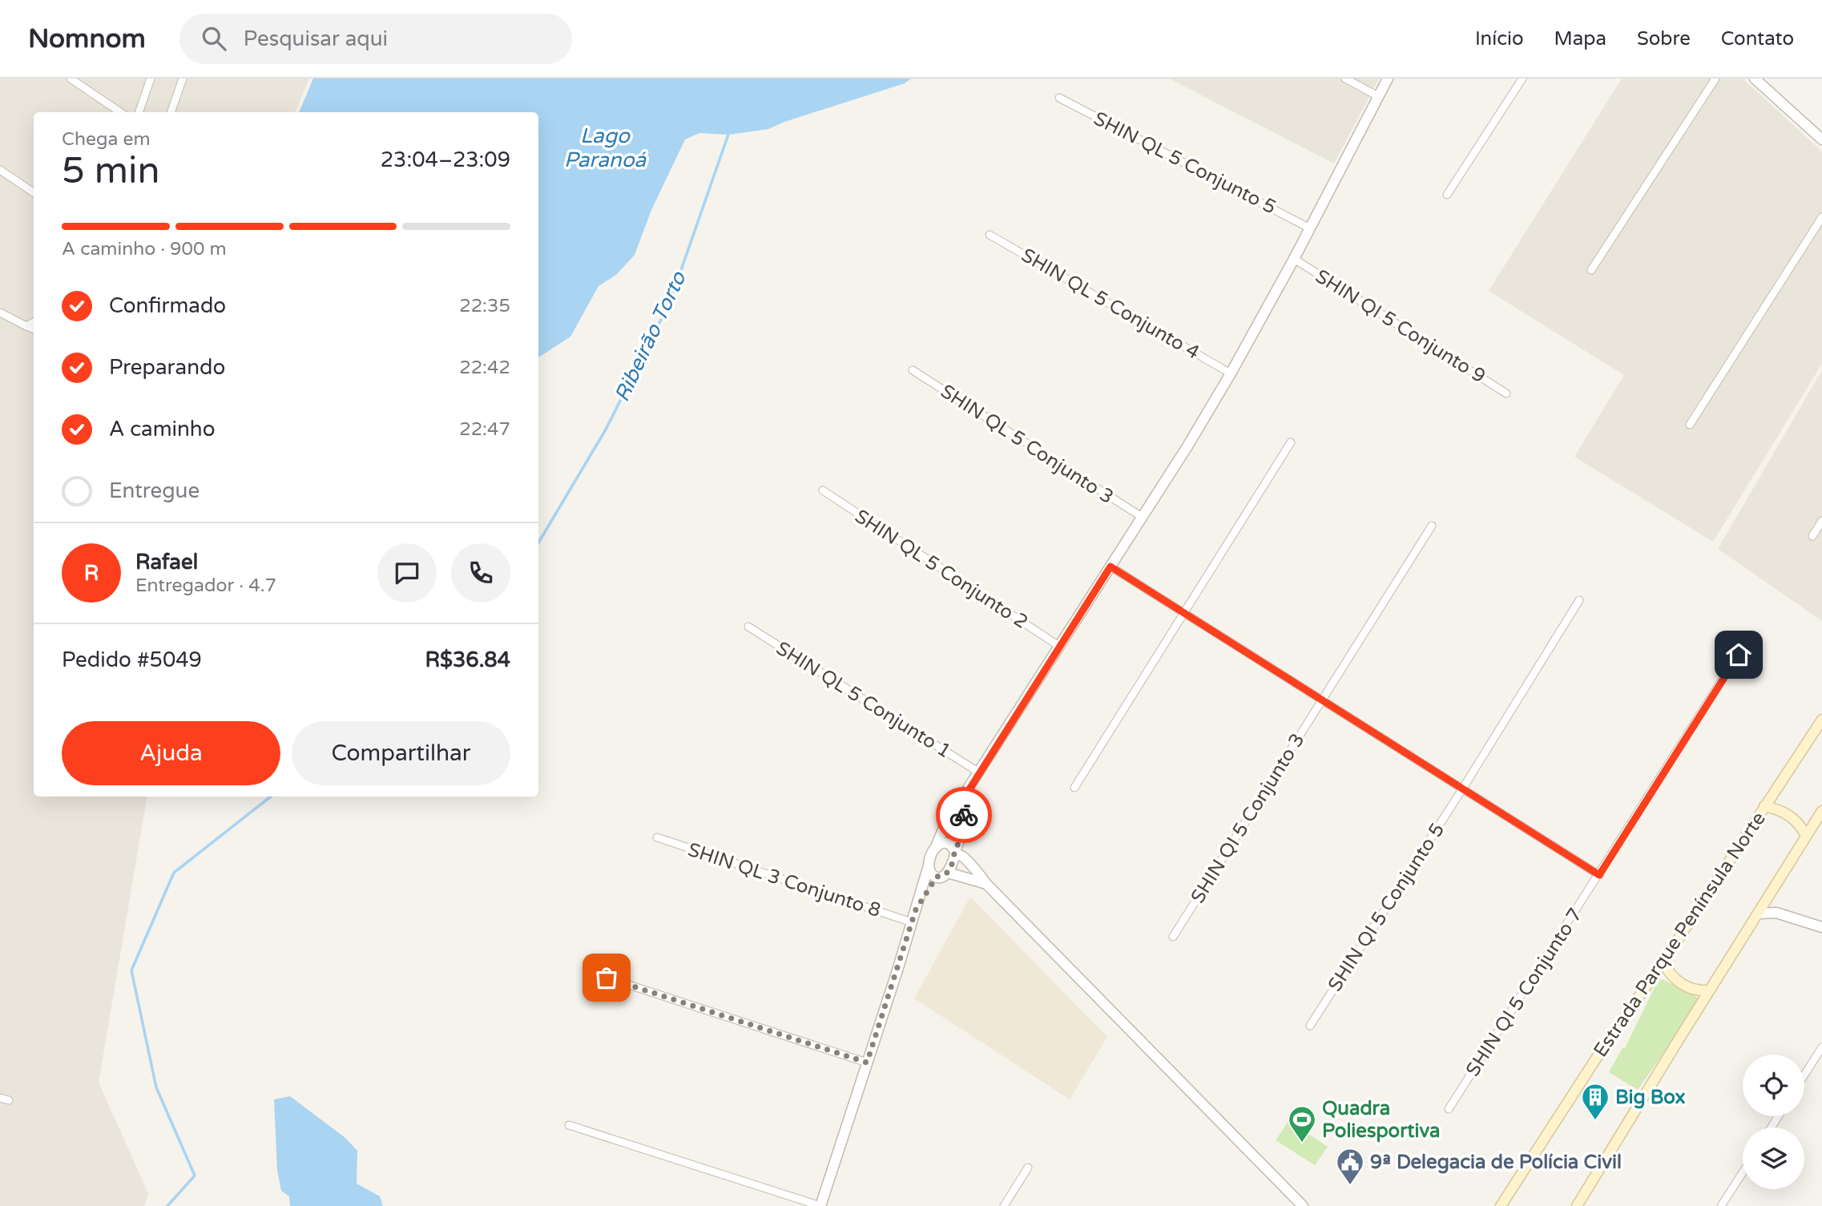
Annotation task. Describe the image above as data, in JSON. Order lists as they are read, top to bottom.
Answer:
{
  "streets": {
    "main road": ["Estrada Parque Península Norte"],
    "street": [
      "SHIN QL 5 Conjunto 5",
      "SHIN QL 5 Conjunto 4",
      "SHIN QI 5 Conjunto 9",
      "SHIN QL 5 Conjunto 3",
      "SHIN QL 5 Conjunto 2",
      "SHIN QL 5 Conjunto 1",
      "SHIN QI 5 Conjunto 3",
      "SHIN QL 3 Conjunto 8",
      "SHIN QI 5 Conjunto 5",
      "SHIN QI 5 Conjunto 7"
    ]
  },
  "water": ["Lago Paranoá", "Ribeirão Torto"],
  "places": {
    "building": ["Big Box"],
    "sports": ["Quadra Poliesportiva"],
    "public building": ["9ª Delegacia de Polícia Civil"]
  },
  "page": {
    "header": "Nomnom",
    "search": "Pesquisar aqui",
    "nav": [
      "Início",
      "Mapa",
      "Sobre",
      "Contato"
    ],
    "heading": ["5 min", "Chega em", "23:04–23:09"],
    "panel": [
      "Rafael",
      "Entregador · 4.7",
      "Pedido #5049",
      "R$36.84"
    ],
    "bar": "A caminho · 900 m",
    "list": [
      ["Confirmado", "22:35"],
      ["Preparando", "22:42"],
      ["A caminho", "22:47"],
      "Entregue"
    ],
    "round": "R",
    "buttons": ["Ajuda", "Compartilhar"]
  }
}
